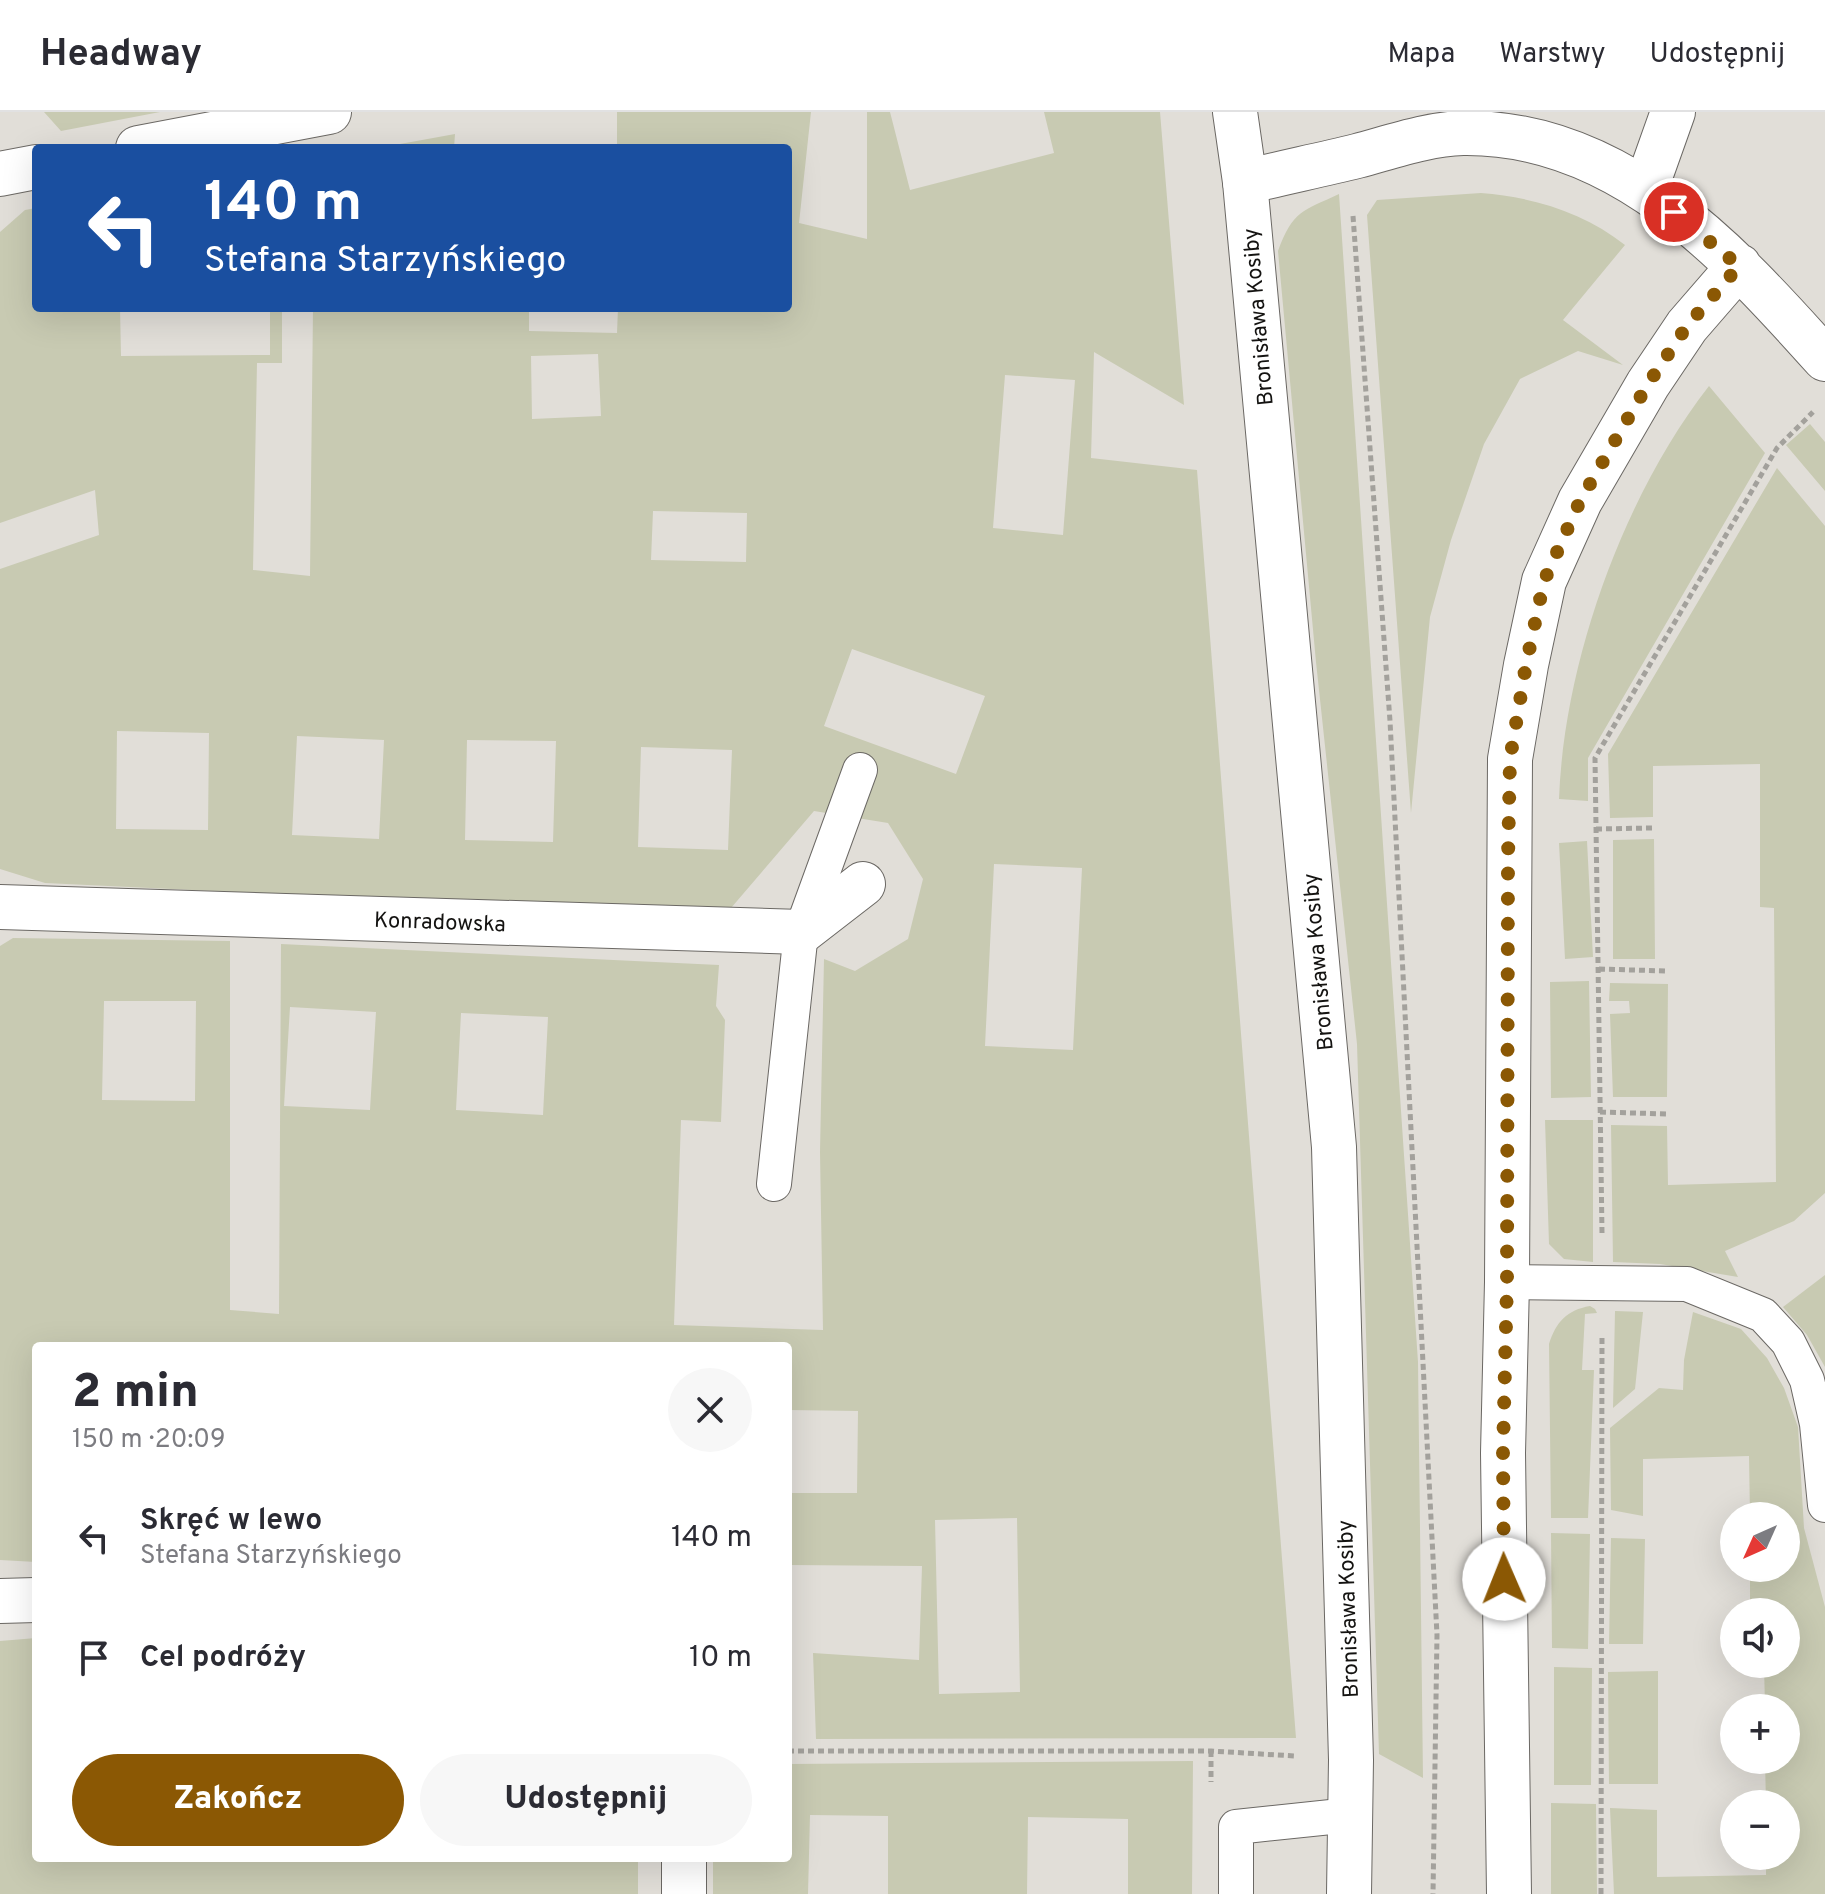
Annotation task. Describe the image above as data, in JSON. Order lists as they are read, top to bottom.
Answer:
{
  "streets": {
    "street": ["Bronisława Kosiby", "Konradowska"]
  },
  "north": "bottom left",
  "page": {
    "header": "Headway",
    "nav": ["Mapa", "Warstwy", "Udostępnij"],
    "turn": ["140 m", "Stefana Starzyńskiego"],
    "heading": ["2 min", "150 m · 20:09"],
    "list": [
      {
        "name": "Skręć w lewo",
        "note": "Stefana Starzyńskiego",
        "value": "140 m"
      },
      {
        "name": "Cel podróży",
        "value": "10 m"
      }
    ],
    "map_buttons": ["+", "−"],
    "buttons": ["Zakończ", "Udostępnij"]
  }
}
